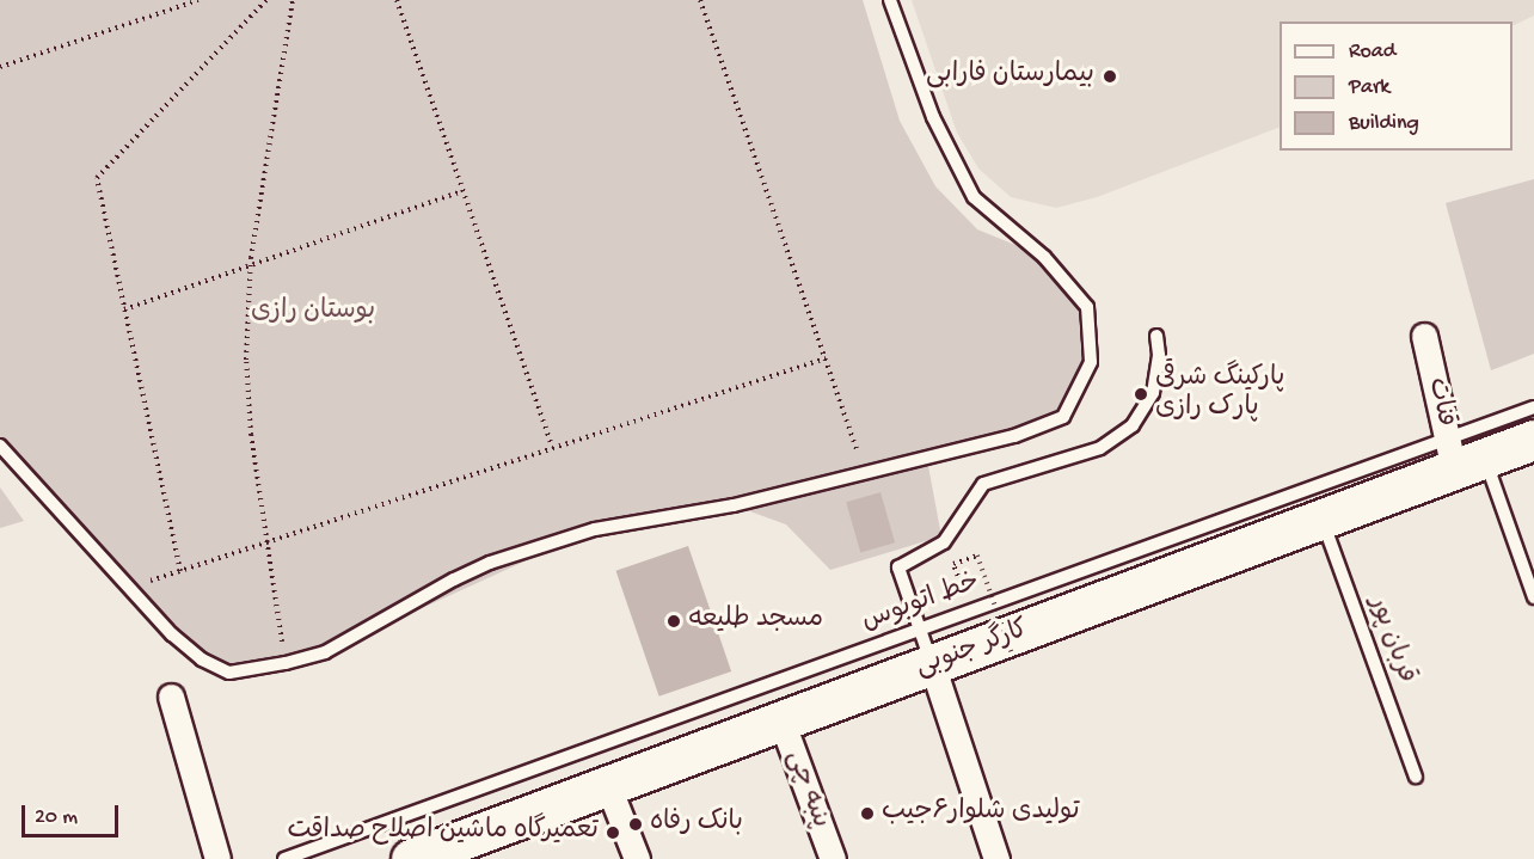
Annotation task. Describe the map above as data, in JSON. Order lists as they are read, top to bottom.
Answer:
{
  "streets": {
    "main road": ["کارگر جنوبی"],
    "street": ["قنات", "پنبه چی"],
    "lane": ["خط اتوبوس", "قربان پور"]
  },
  "crossings": [
    ["قنات", "کارگر جنوبی"],
    ["قربان پور", "کارگر جنوبی"],
    ["کارگر جنوبی", "پنبه چی"]
  ],
  "parks": ["بوستان رازی"],
  "places": [
    "بیمارستان فارابی",
    "پارکینگ شرقی پارک رازی",
    "مسجد طلیعه",
    "تولیدی شلوار۶جیب",
    "بانک رفاه",
    "تعمیرگاه ماشین اصلاح صداقت"
  ],
  "legend": ["Road", "Park", "Building"],
  "scale_bar": "20 m"
}
